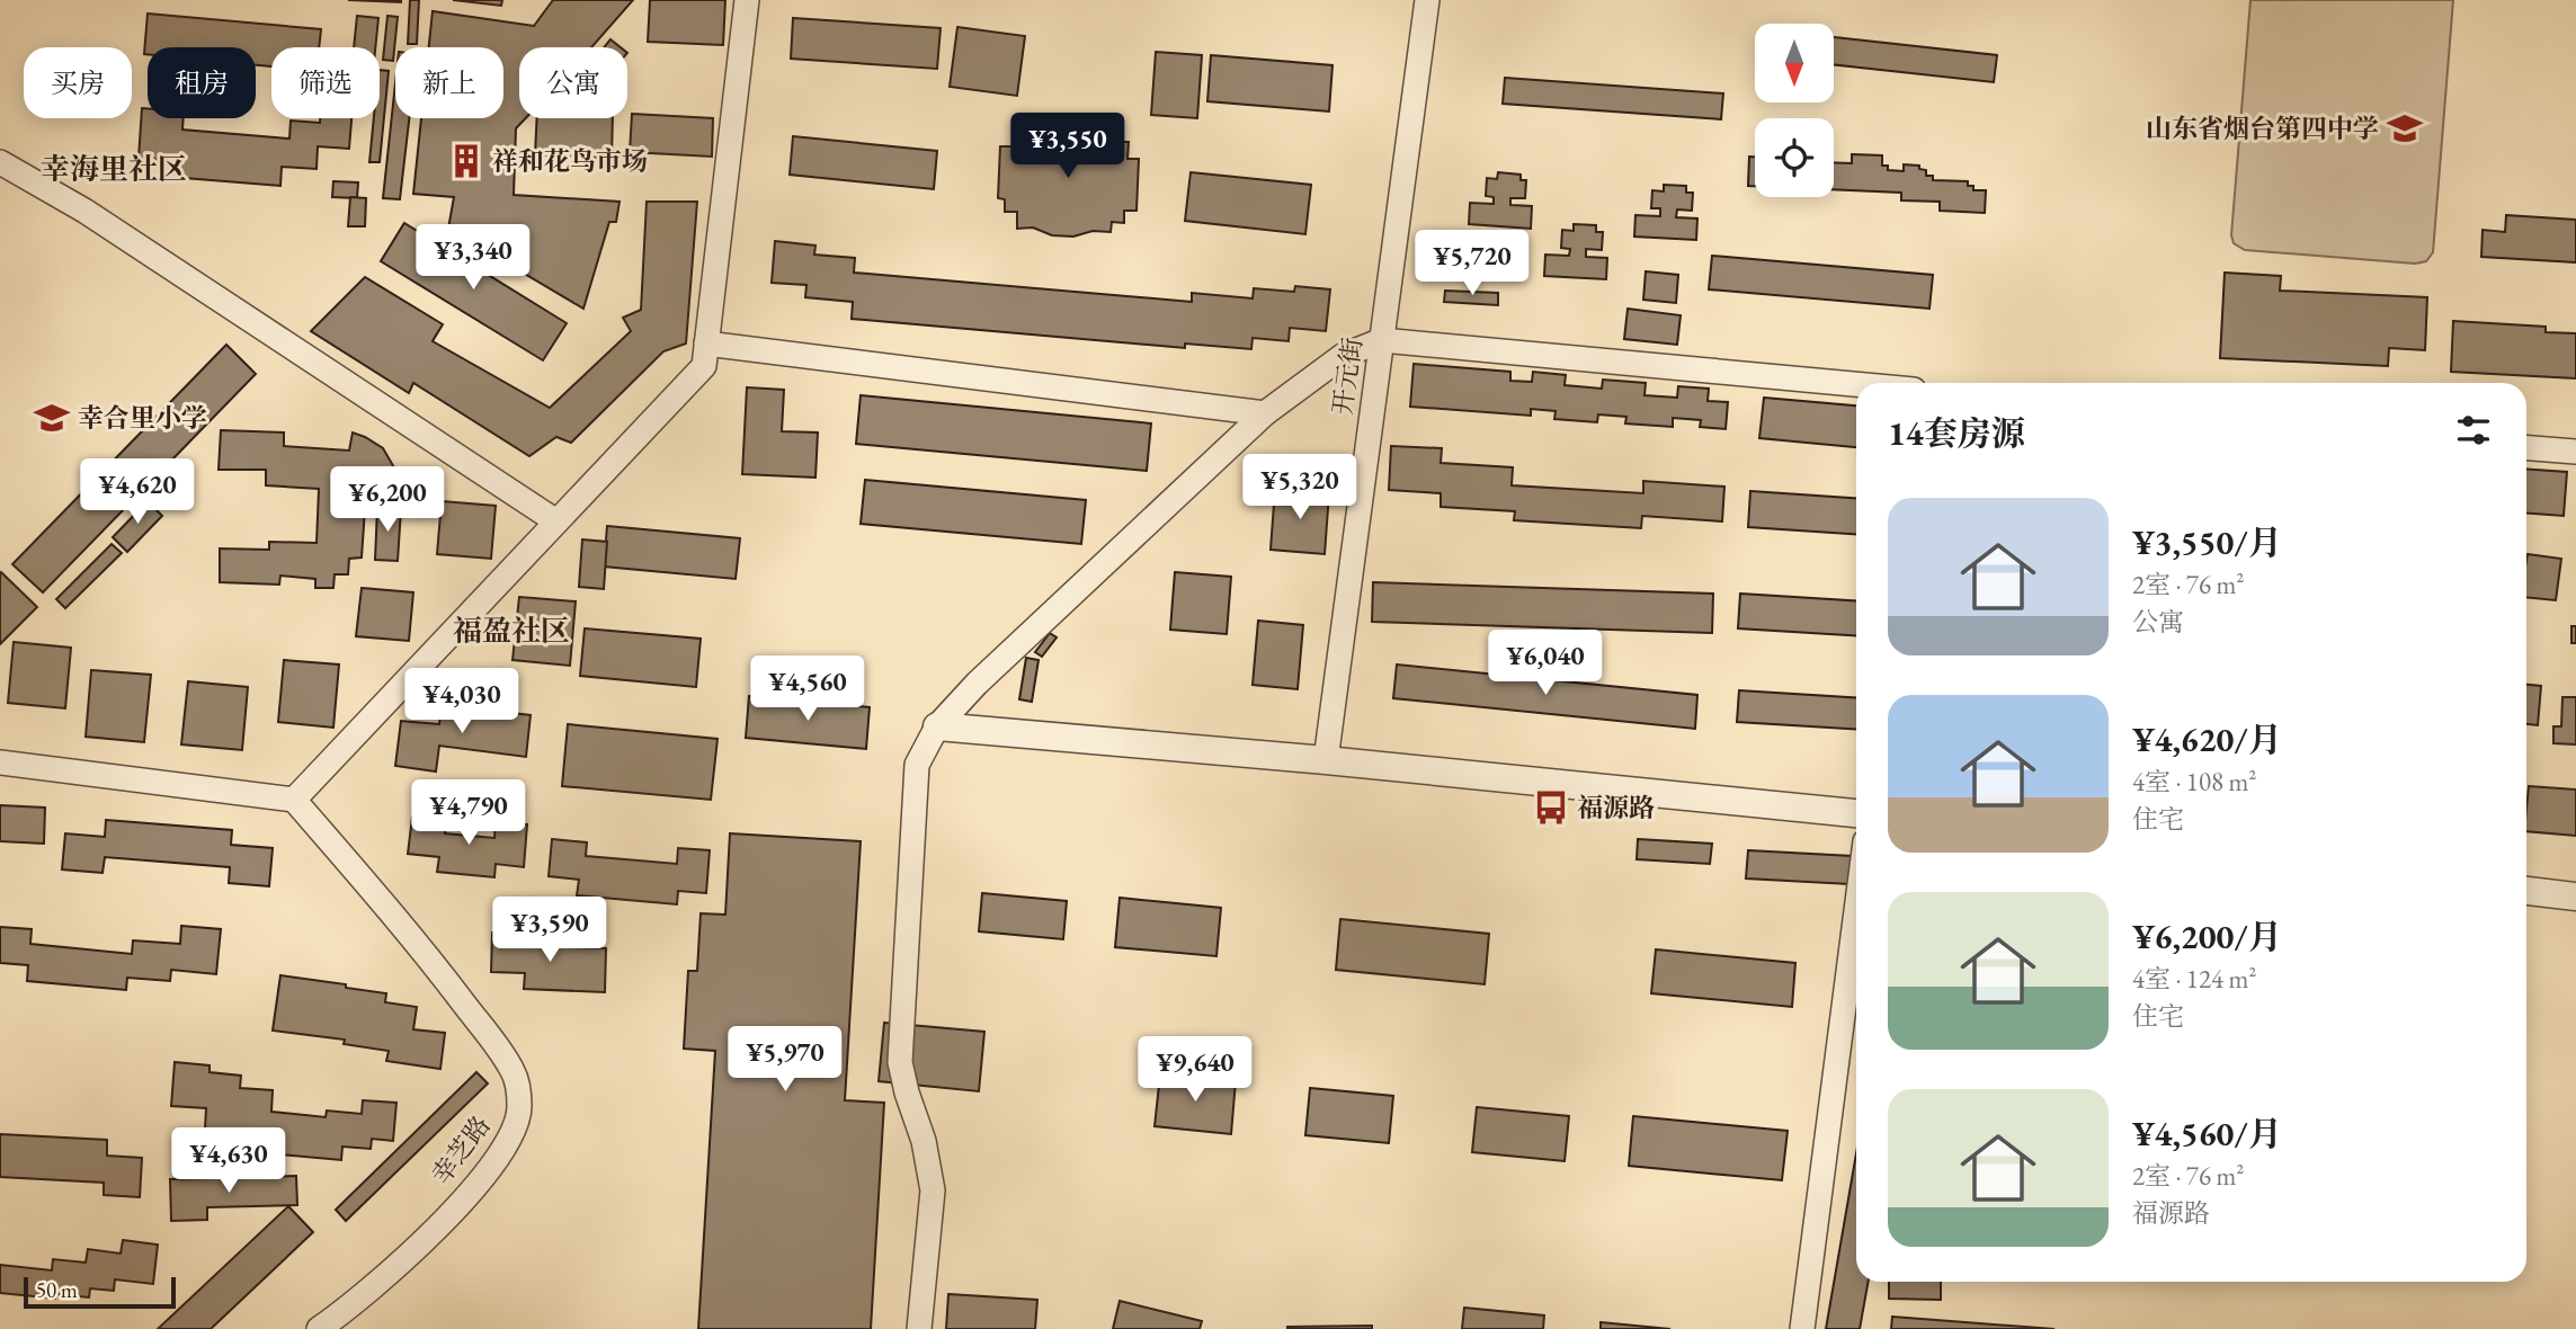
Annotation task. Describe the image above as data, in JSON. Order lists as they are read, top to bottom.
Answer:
{
  "streets": {
    "street": ["开元街", "幸芝路"]
  },
  "districts": ["幸海里社区", "福盈社区"],
  "places": {
    "school or university": ["山东省烟台第四中学", "幸合里小学"],
    "building": ["祥和花鸟市场"],
    "bus stop": ["福源路"]
  },
  "scale_bar": "50 m",
  "north": "bottom",
  "page": {
    "chip": [
      "买房",
      "租房",
      "筛选",
      "新上",
      "公寓"
    ],
    "price": [
      "¥3,550",
      "¥3,340",
      "¥5,720",
      "¥5,320",
      "¥4,620",
      "¥6,200",
      "¥6,040",
      "¥4,560",
      "¥4,030",
      "¥4,790",
      "¥3,590",
      "¥5,970",
      "¥9,640",
      "¥4,630"
    ],
    "heading": "14套房源",
    "list": [
      {
        "name": "¥3,550/月",
        "note": "2室 · 76 m² · 公寓"
      },
      {
        "name": "¥4,620/月",
        "note": "4室 · 108 m² · 住宅"
      },
      {
        "name": "¥6,200/月",
        "note": "4室 · 124 m² · 住宅"
      },
      {
        "name": "¥4,560/月",
        "note": "2室 · 76 m² · 福源路"
      }
    ],
    "scale": "50 m"
  }
}
